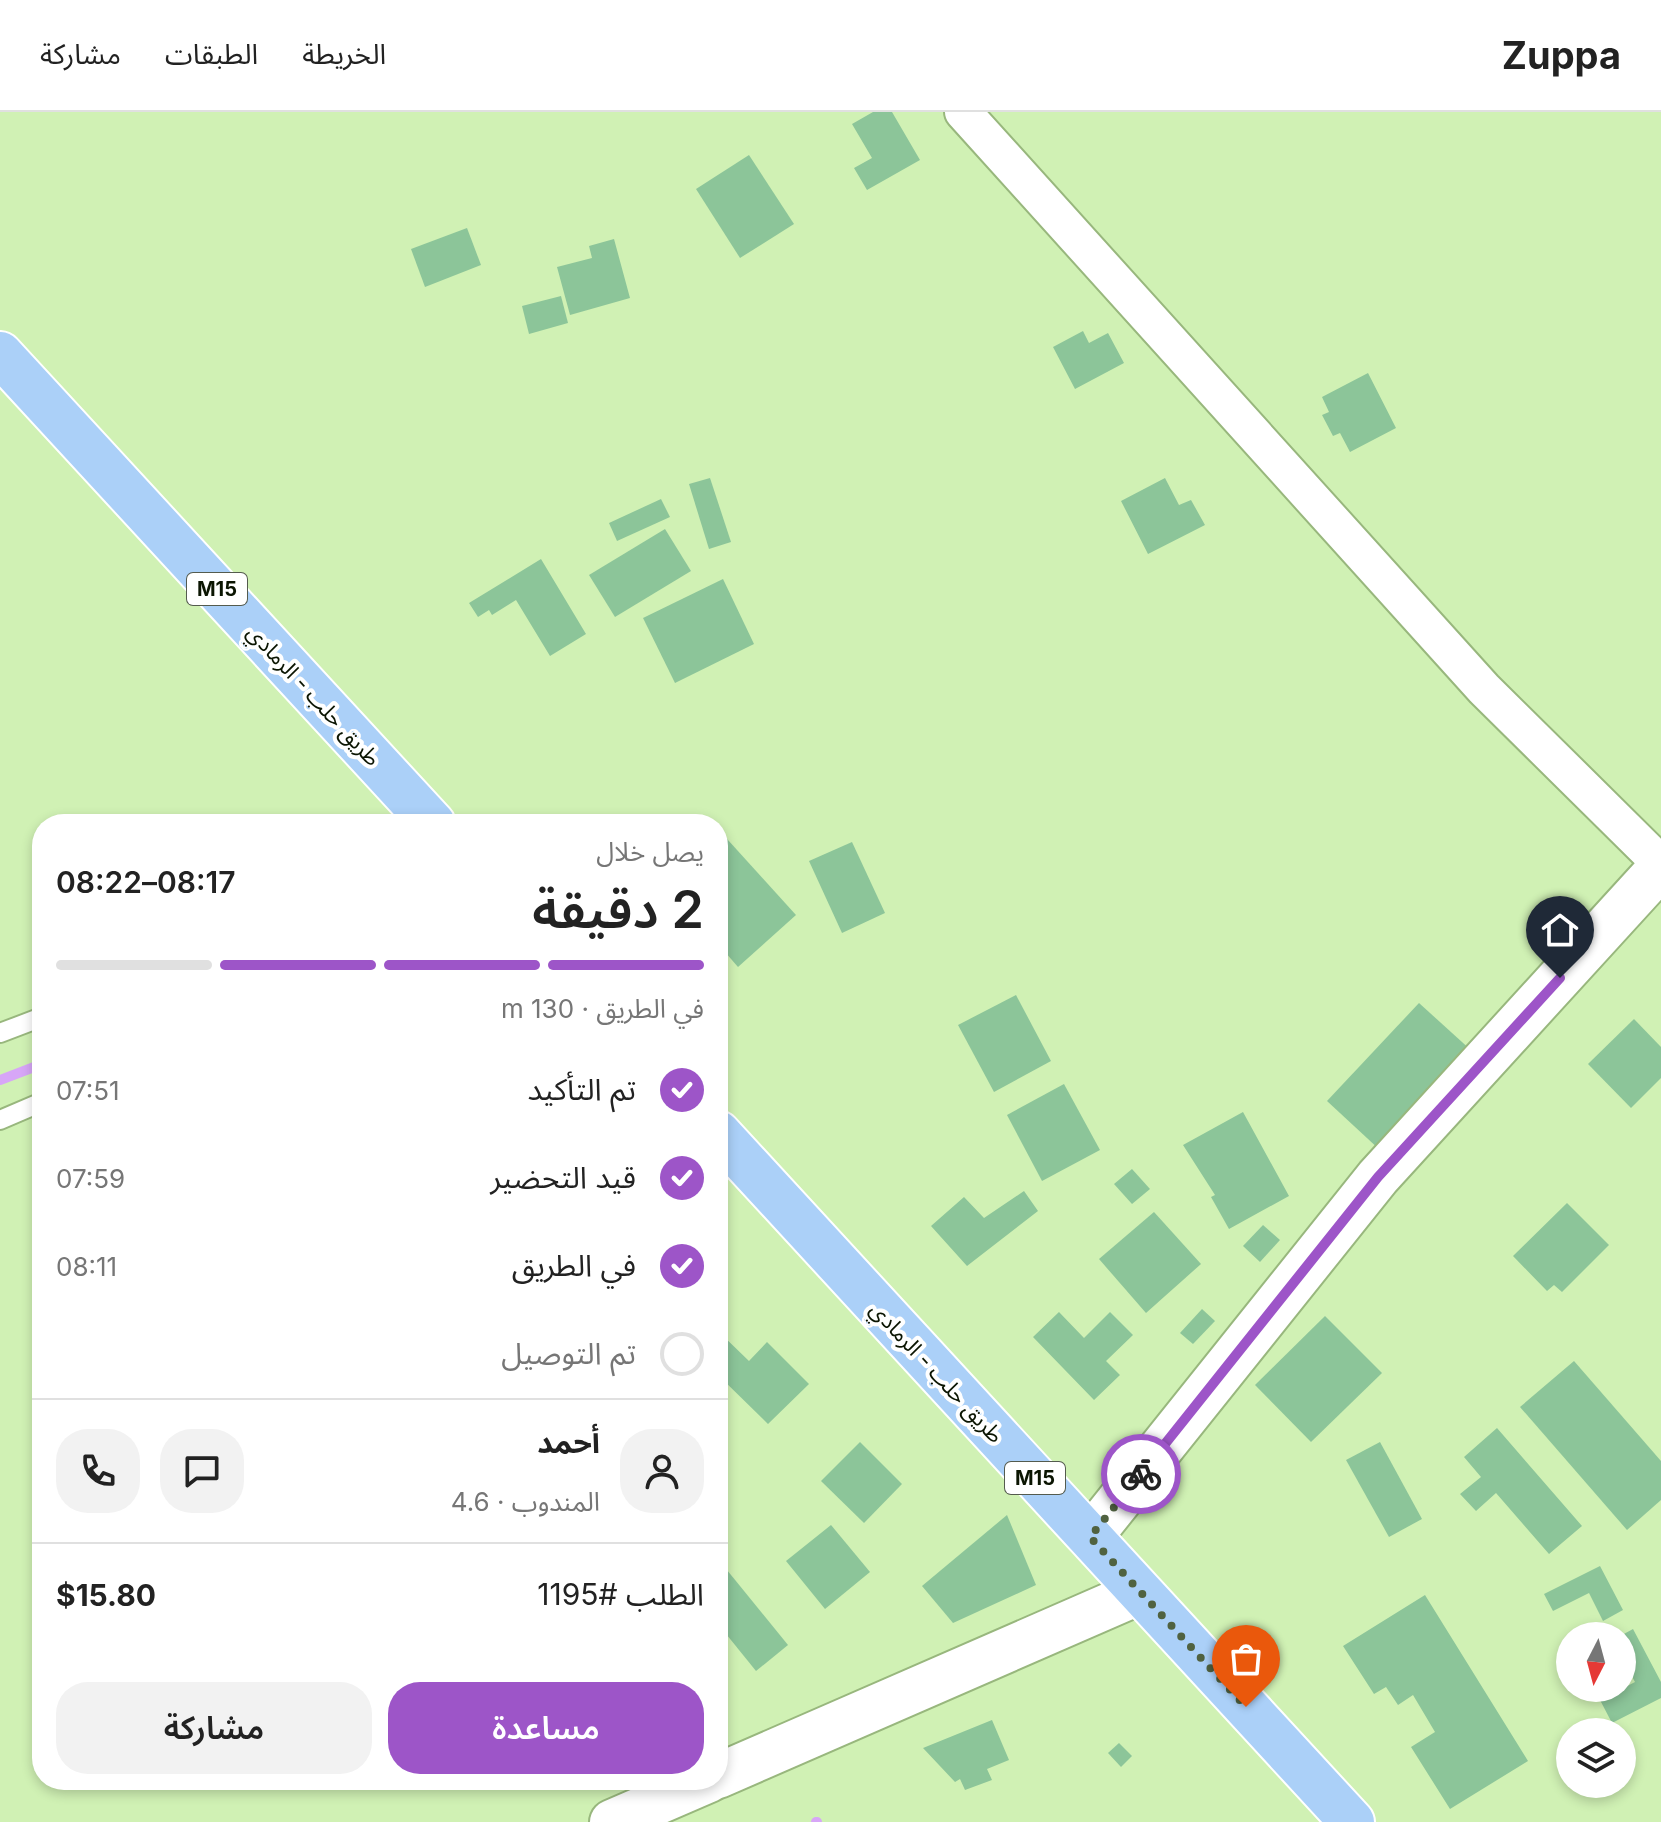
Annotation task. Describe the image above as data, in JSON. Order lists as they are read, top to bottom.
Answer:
{
  "streets": {
    "highway": ["M15", "طريق حلب - الرمادي"]
  },
  "north": "bottom",
  "page": {
    "header": "Zuppa",
    "nav": ["الخريطة", "الطبقات", "مشاركة"],
    "heading": ["2 دقيقة", "يصل خلال", "08:17–08:22"],
    "panel": [
      "أحمد",
      "المندوب · 4.6",
      "الطلب #1195",
      "$15.80"
    ],
    "bar": "في الطريق · 130 m",
    "list": [
      ["تم التأكيد", "07:51"],
      ["قيد التحضير", "07:59"],
      ["في الطريق", "08:11"],
      "تم التوصيل"
    ],
    "buttons": ["مساعدة", "مشاركة"]
  }
}
